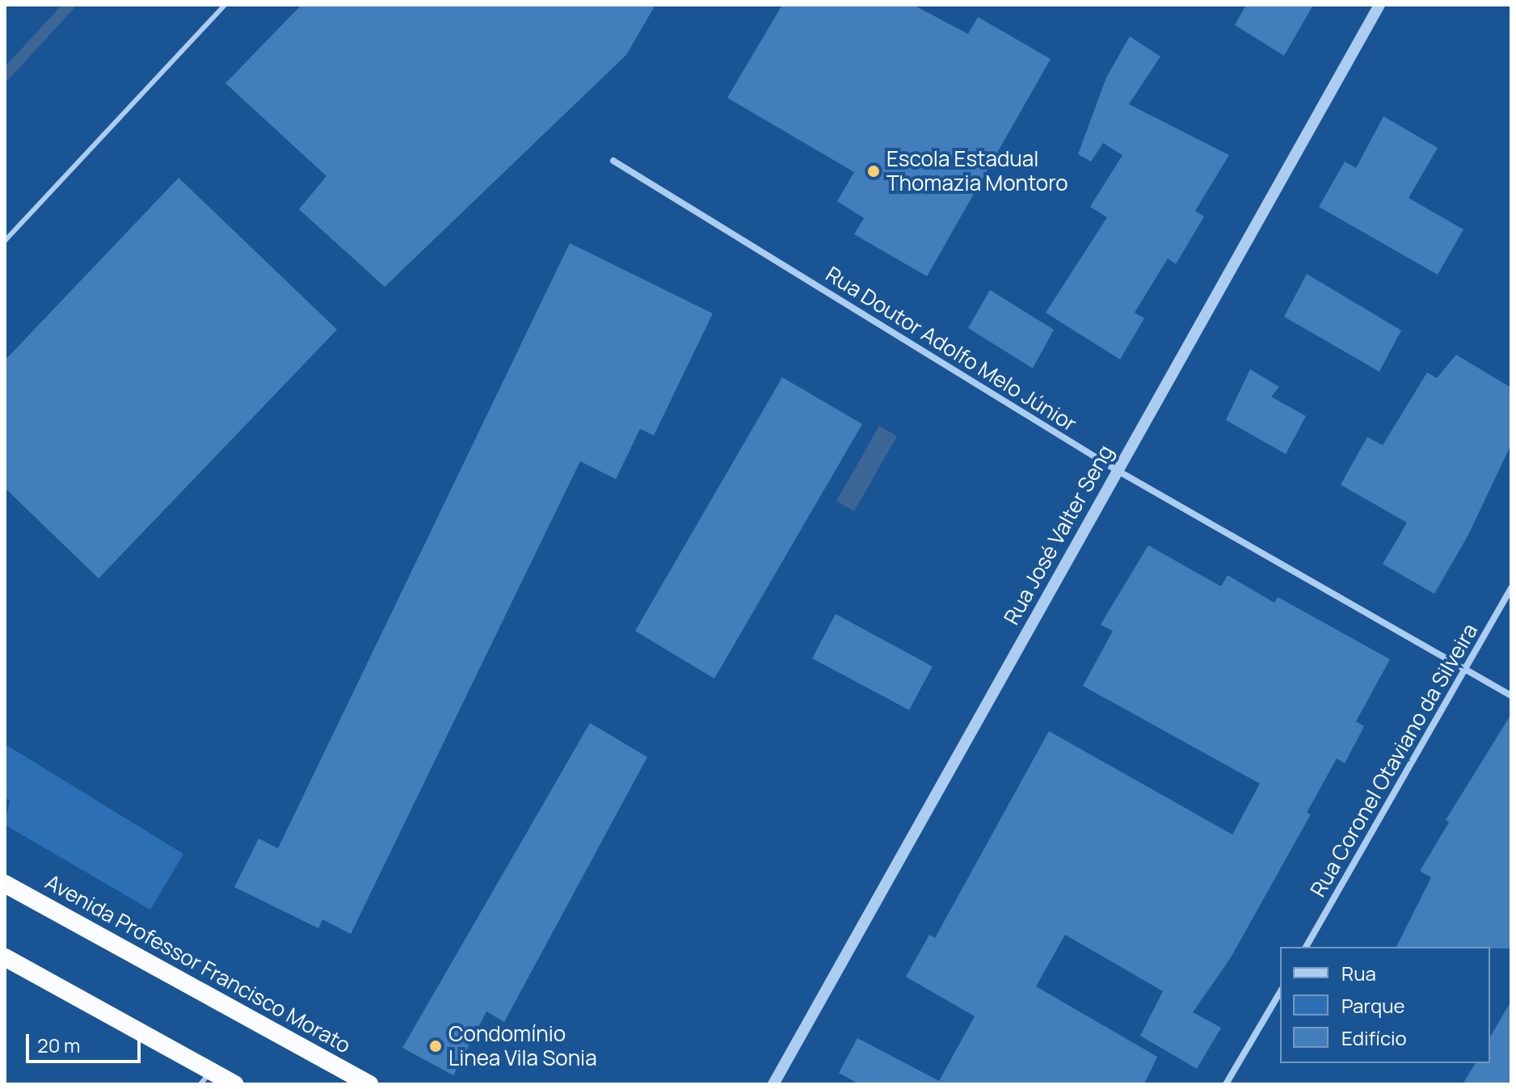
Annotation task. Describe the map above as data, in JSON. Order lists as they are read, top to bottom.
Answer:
{
  "streets": {
    "highway": ["Avenida Professor Francisco Morato"],
    "street": ["Rua Doutor Adolfo Melo Júnior", "Rua José Valter Seng", "Rua Coronel Otaviano da Silveira"]
  },
  "crossings": [
    ["Rua Doutor Adolfo Melo Júnior", "Rua José Valter Seng"],
    ["Rua Doutor Adolfo Melo Júnior", "Rua Coronel Otaviano da Silveira"]
  ],
  "places": ["Escola Estadual Thomazia Montoro", "Condomínio Linea Vila Sonia"],
  "legend": ["Rua", "Parque", "Edifício"],
  "scale_bar": "20 m"
}
